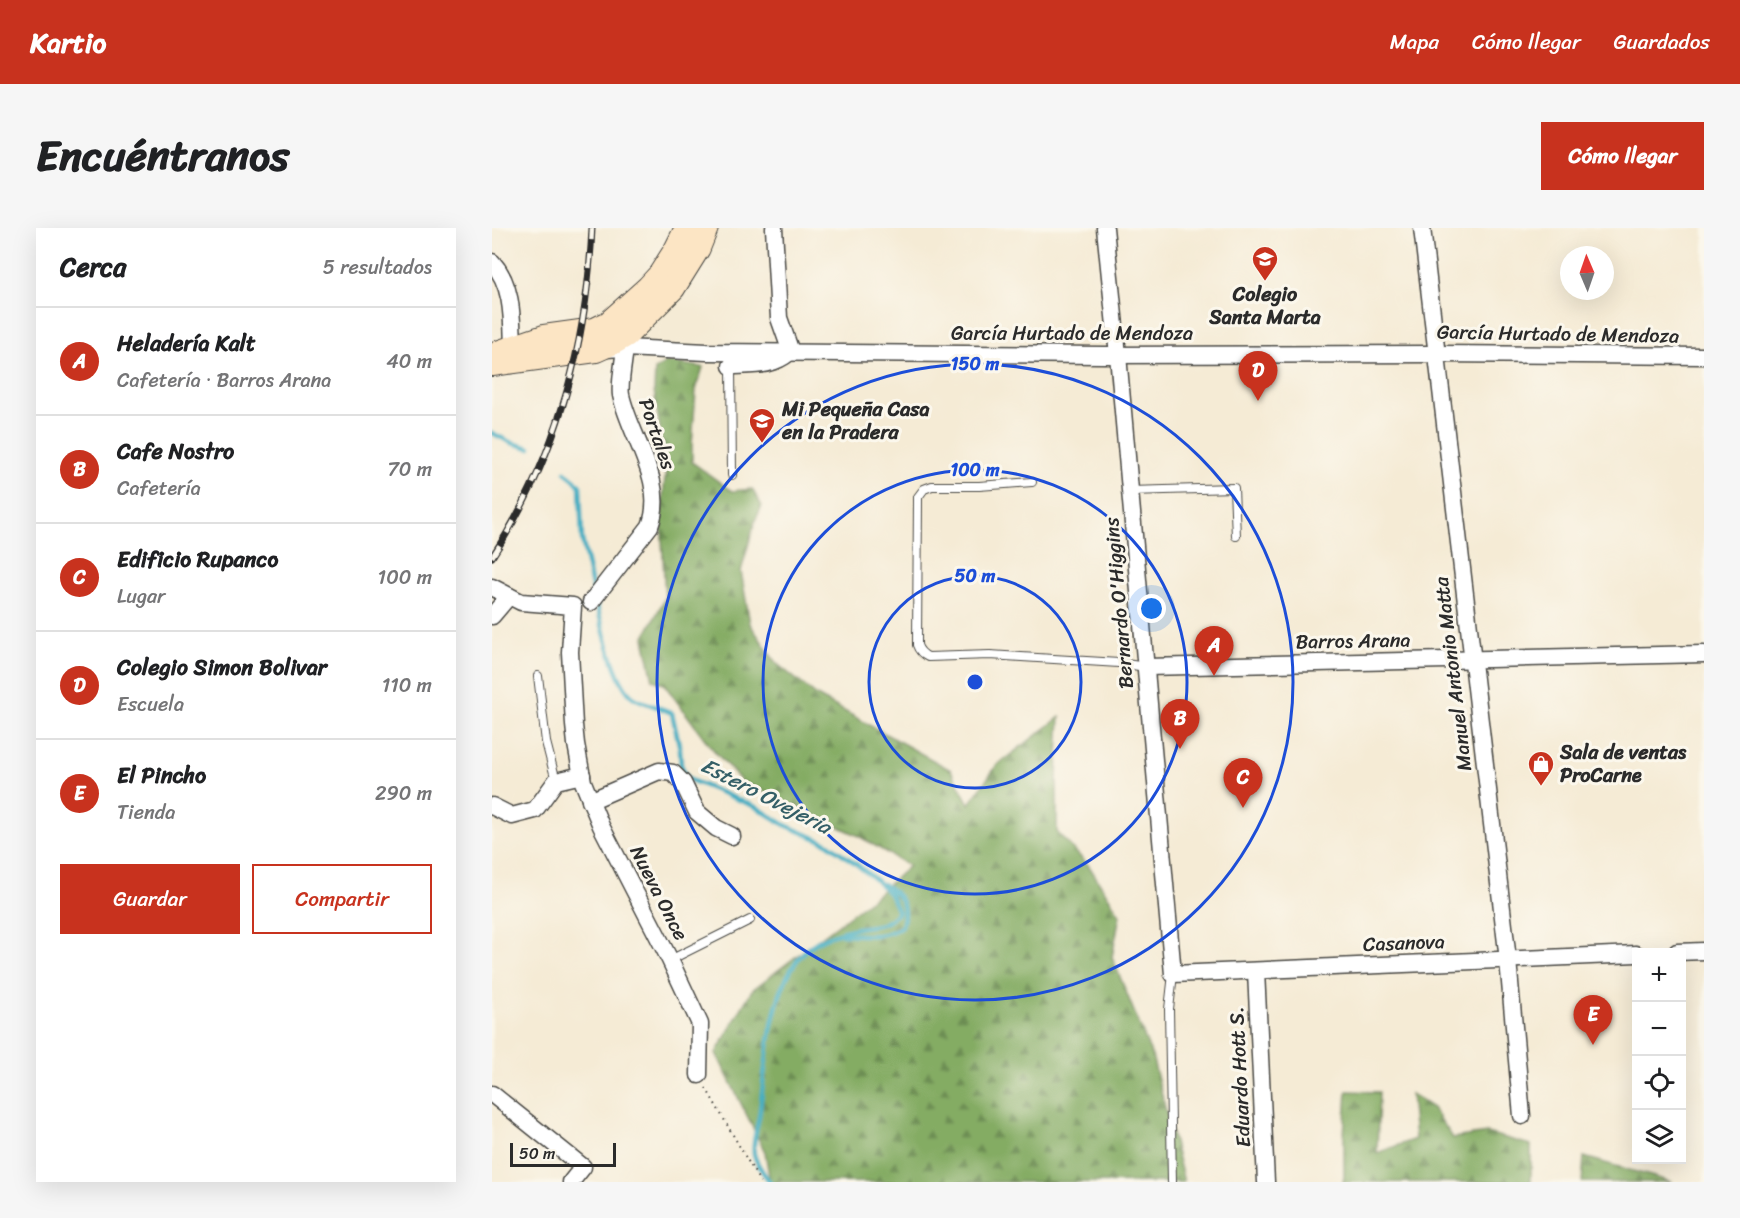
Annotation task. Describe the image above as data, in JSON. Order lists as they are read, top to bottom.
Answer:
{
  "streets": {
    "street": [
      "García Hurtado de Mendoza",
      "Portales",
      "Bernardo O'Higgins",
      "Barros Arana",
      "Manuel Antonio Matta",
      "Nueva Once",
      "Casanova",
      "Eduardo Hott S."
    ]
  },
  "crossings": [
    ["García Hurtado de Mendoza", "Bernardo O'Higgins"],
    ["García Hurtado de Mendoza", "Manuel Antonio Matta"],
    ["Portales", "Nueva Once"],
    ["Bernardo O'Higgins", "Barros Arana"],
    ["Bernardo O'Higgins", "Casanova"],
    ["Barros Arana", "Manuel Antonio Matta"],
    ["Manuel Antonio Matta", "Casanova"],
    ["Casanova", "Eduardo Hott S."]
  ],
  "water": ["Estero Ovejeria"],
  "places": {
    "school or university": ["Colegio Santa Marta", "Mi Pequeña Casa en la Pradera"],
    "shop": ["Sala de ventas ProCarne"]
  },
  "scale_bar": "50 m",
  "north": "top",
  "page": {
    "header": "Kartio",
    "nav": ["Mapa", "Cómo llegar", "Guardados"],
    "title": "Encuéntranos",
    "buttons": [
      "Cómo llegar",
      ["Guardar", "Compartir"]
    ],
    "heading": ["Cerca", "5 resultados"],
    "list": [
      {
        "mark": "A",
        "name": "Heladería Kalt",
        "note": "Cafetería · Barros Arana",
        "value": "40 m"
      },
      {
        "mark": "B",
        "name": "Cafe Nostro",
        "note": "Cafetería",
        "value": "70 m"
      },
      {
        "mark": "C",
        "name": "Edificio Rupanco",
        "note": "Lugar",
        "value": "100 m"
      },
      {
        "mark": "D",
        "name": "Colegio Simon Bolivar",
        "note": "Escuela",
        "value": "110 m"
      },
      {
        "mark": "E",
        "name": "El Pincho",
        "note": "Tienda",
        "value": "290 m"
      }
    ],
    "pins": [
      "D",
      "A",
      "B",
      "C",
      "E"
    ],
    "map_buttons": ["+", "−"],
    "scale": "50 m"
  },
  "rings": ["150 m", "100 m", "50 m"]
}
